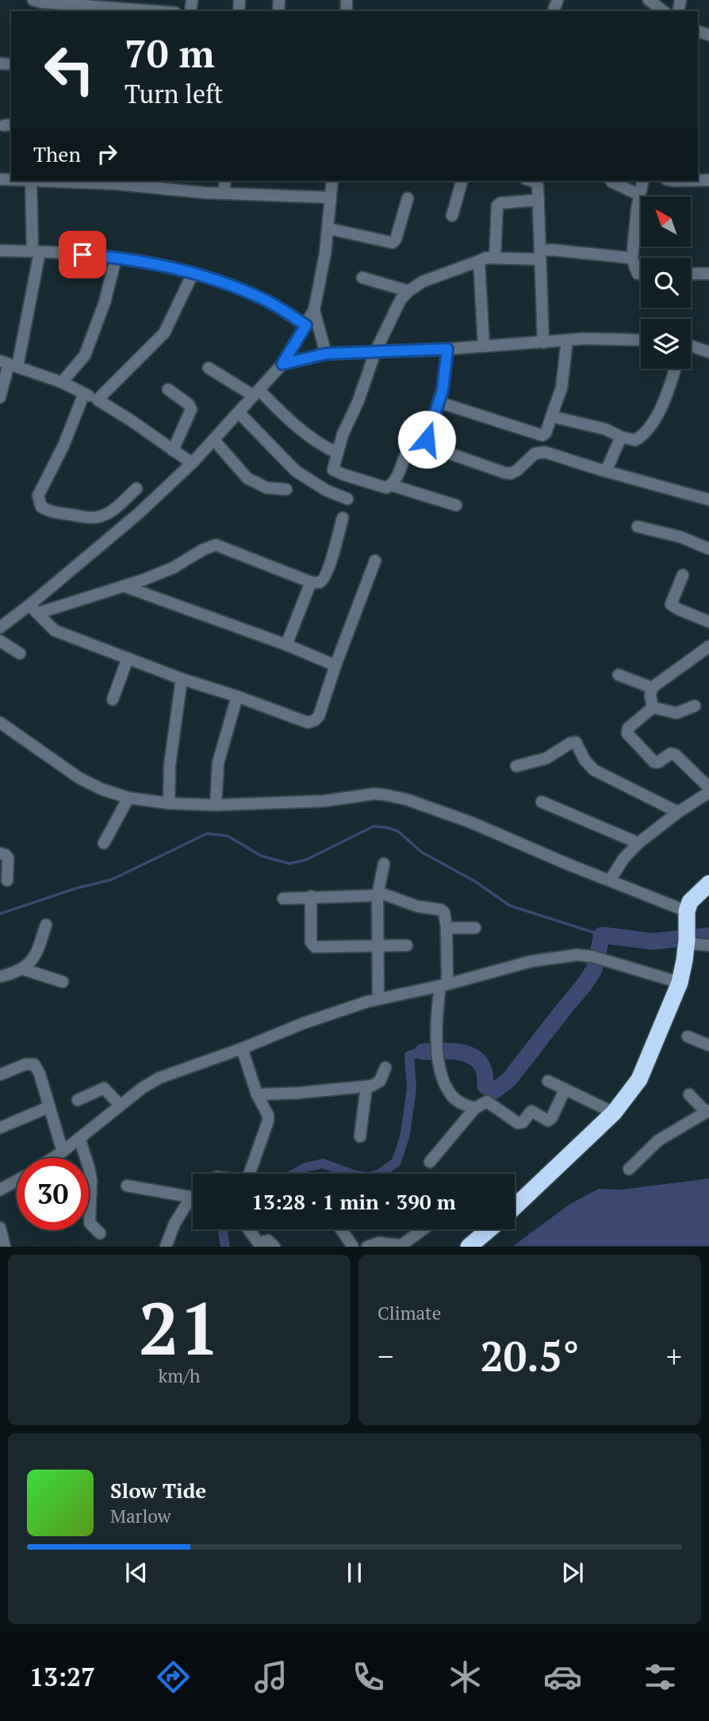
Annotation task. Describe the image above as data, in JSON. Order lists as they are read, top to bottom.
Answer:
{
  "north": "top left",
  "page": {
    "turn": ["70 m", "Turn left"],
    "then": "Then",
    "limit": "30",
    "trip": "13:28 · 1 min · 390 m",
    "tile": [
      ["21", "km/h"],
      "Climate"
    ],
    "heat": ["−", "20.5°", "+"],
    "song": ["Slow Tide", "Marlow"],
    "tabs": "13:27"
  }
}
